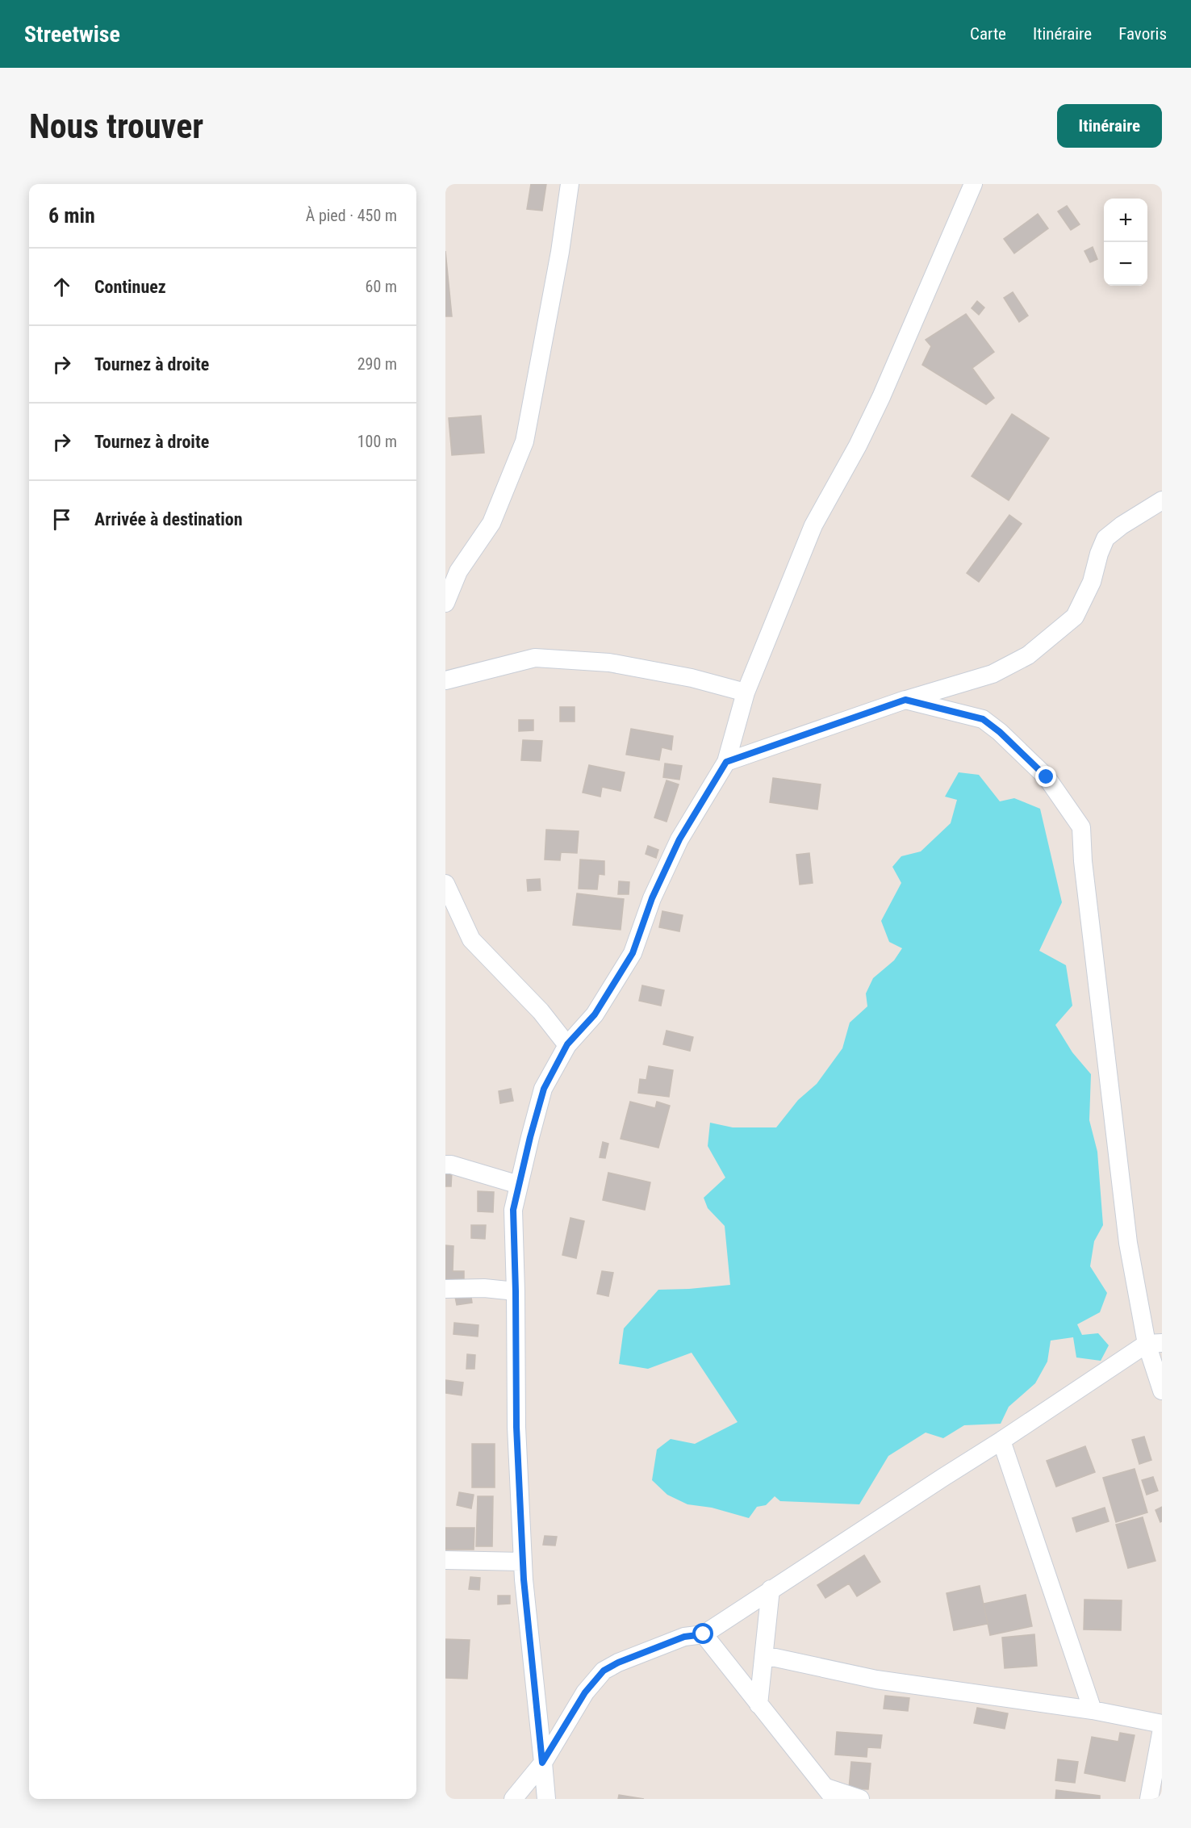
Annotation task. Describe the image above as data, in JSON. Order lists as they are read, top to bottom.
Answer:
{
  "page": {
    "header": "Streetwise",
    "nav": ["Carte", "Itinéraire", "Favoris"],
    "buttons": "Itinéraire",
    "title": "Nous trouver",
    "heading": ["6 min", "À pied · 450 m"],
    "map_buttons": ["+", "−"],
    "list": [
      ["Continuez", "60 m"],
      ["Tournez à droite", "290 m"],
      ["Tournez à droite", "100 m"],
      "Arrivée à destination"
    ]
  }
}
